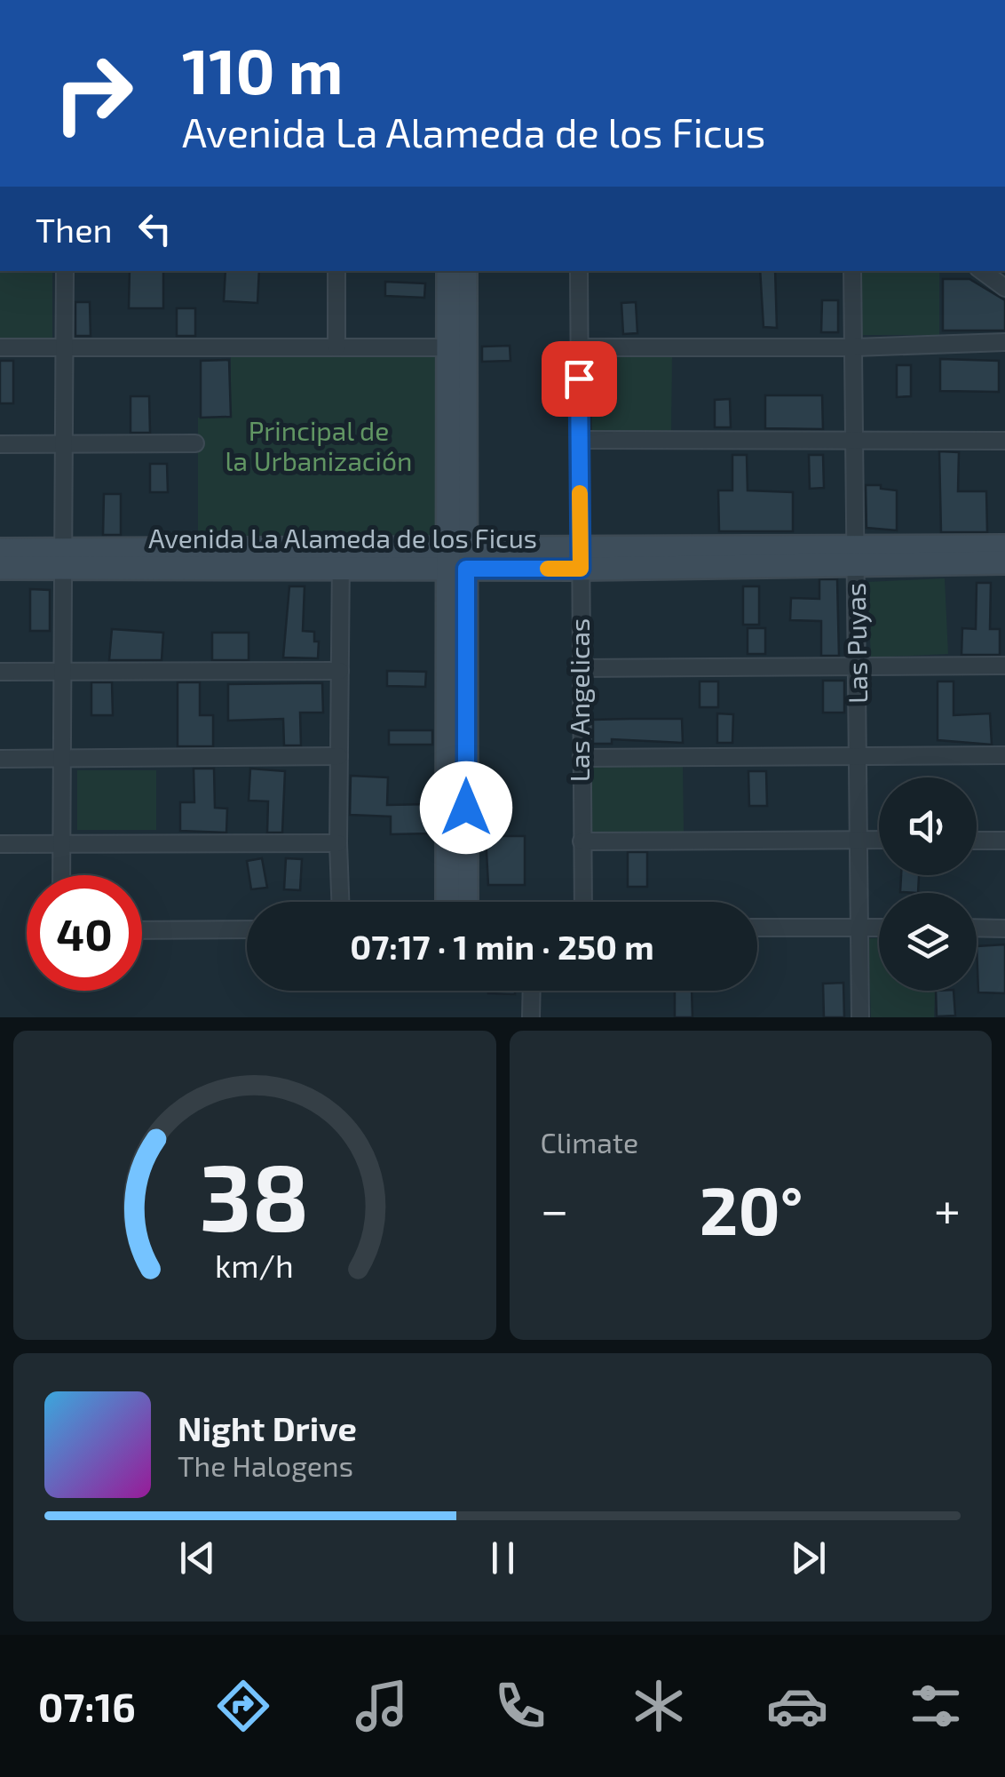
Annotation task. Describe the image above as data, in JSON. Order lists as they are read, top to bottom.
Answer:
{
  "streets": {
    "street": ["Avenida La Alameda de los Ficus", "Las Puyas", "Las Angelicas"]
  },
  "crossings": [
    ["Avenida La Alameda de los Ficus", "Las Puyas"],
    ["Avenida La Alameda de los Ficus", "Las Angelicas"]
  ],
  "parks": ["Principal de la Urbanización"],
  "page": {
    "turn": ["110 m", "Avenida La Alameda de los Ficus"],
    "then": "Then",
    "limit": "40",
    "trip": "07:17 · 1 min · 250 m",
    "tile": "Climate",
    "heat": ["−", "20°", "+"],
    "song": ["Night Drive", "The Halogens"],
    "tabs": "07:16",
    "gauge": ["38", "km/h"]
  }
}
